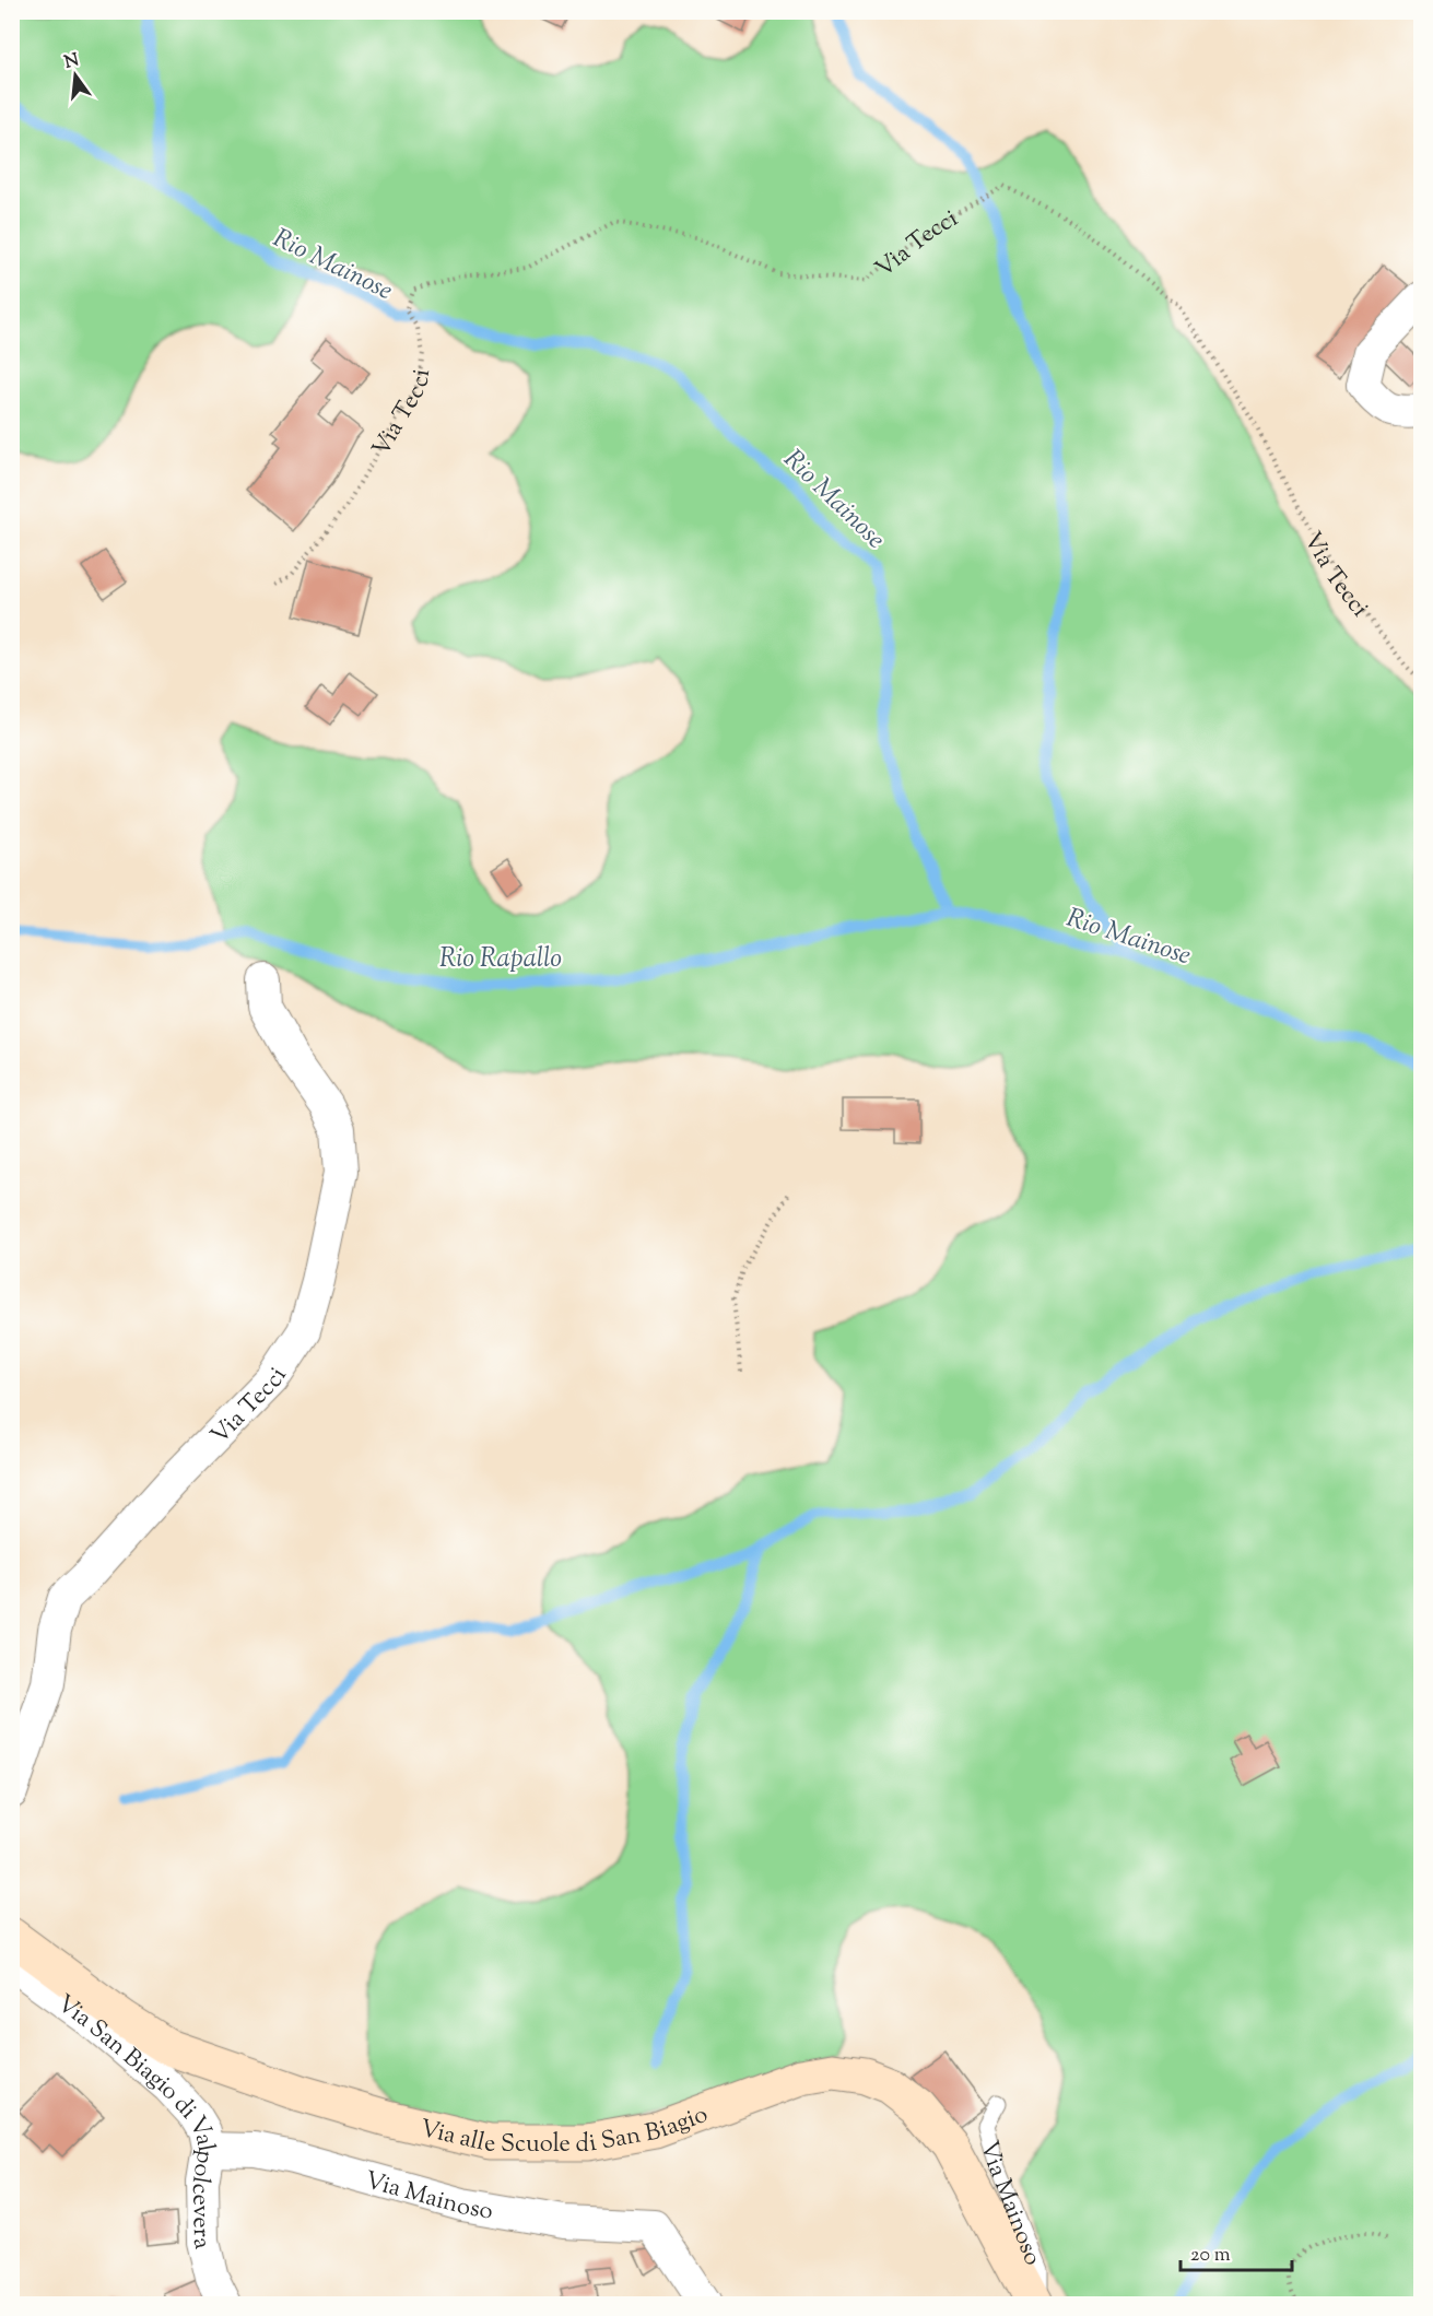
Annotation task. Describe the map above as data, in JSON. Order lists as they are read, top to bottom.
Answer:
{
  "streets": {
    "street": [
      "Via Tecci",
      "Via alle Scuole di San Biagio",
      "Via San Biagio di Valpolcevera",
      "Via Mainoso"
    ]
  },
  "crossings": [
    ["Via alle Scuole di San Biagio", "Via Mainoso"],
    ["Via San Biagio di Valpolcevera", "Via Mainoso"]
  ],
  "water": ["Rio Mainose", "Rio Rapallo"],
  "scale_bar": "20 m",
  "north": "top"
}
